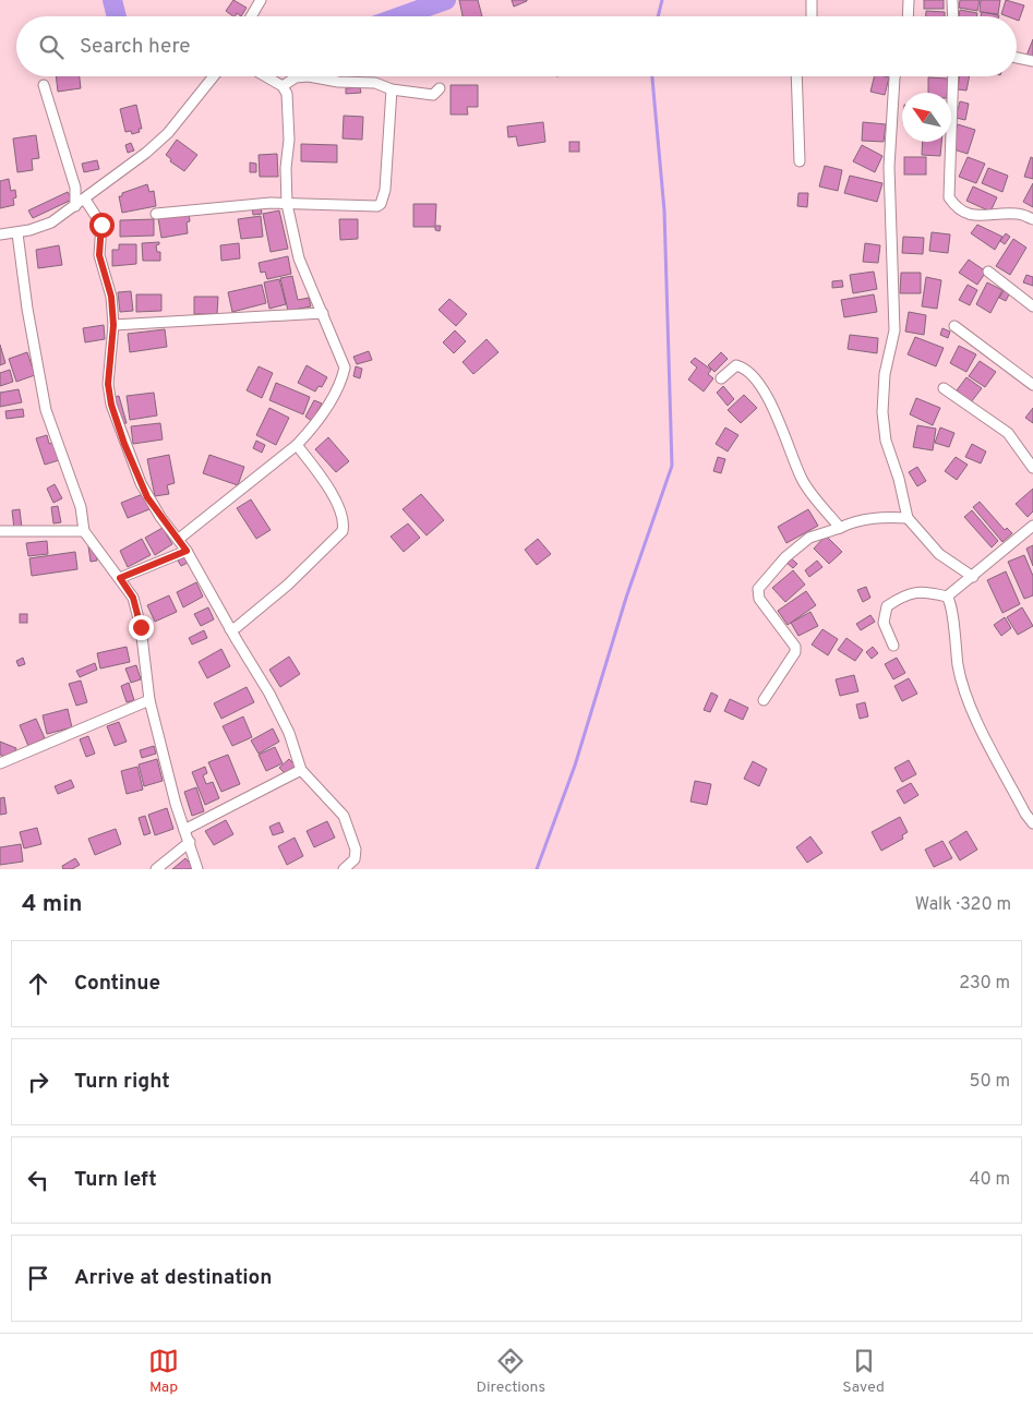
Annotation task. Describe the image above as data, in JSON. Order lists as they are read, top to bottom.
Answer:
{
  "north": "top left",
  "page": {
    "search": "Search here",
    "heading": ["4 min", "Walk · 320 m"],
    "list": [
      ["Continue", "230 m"],
      ["Turn right", "50 m"],
      ["Turn left", "40 m"],
      "Arrive at destination"
    ],
    "nav": ["Map", "Directions", "Saved"]
  }
}
